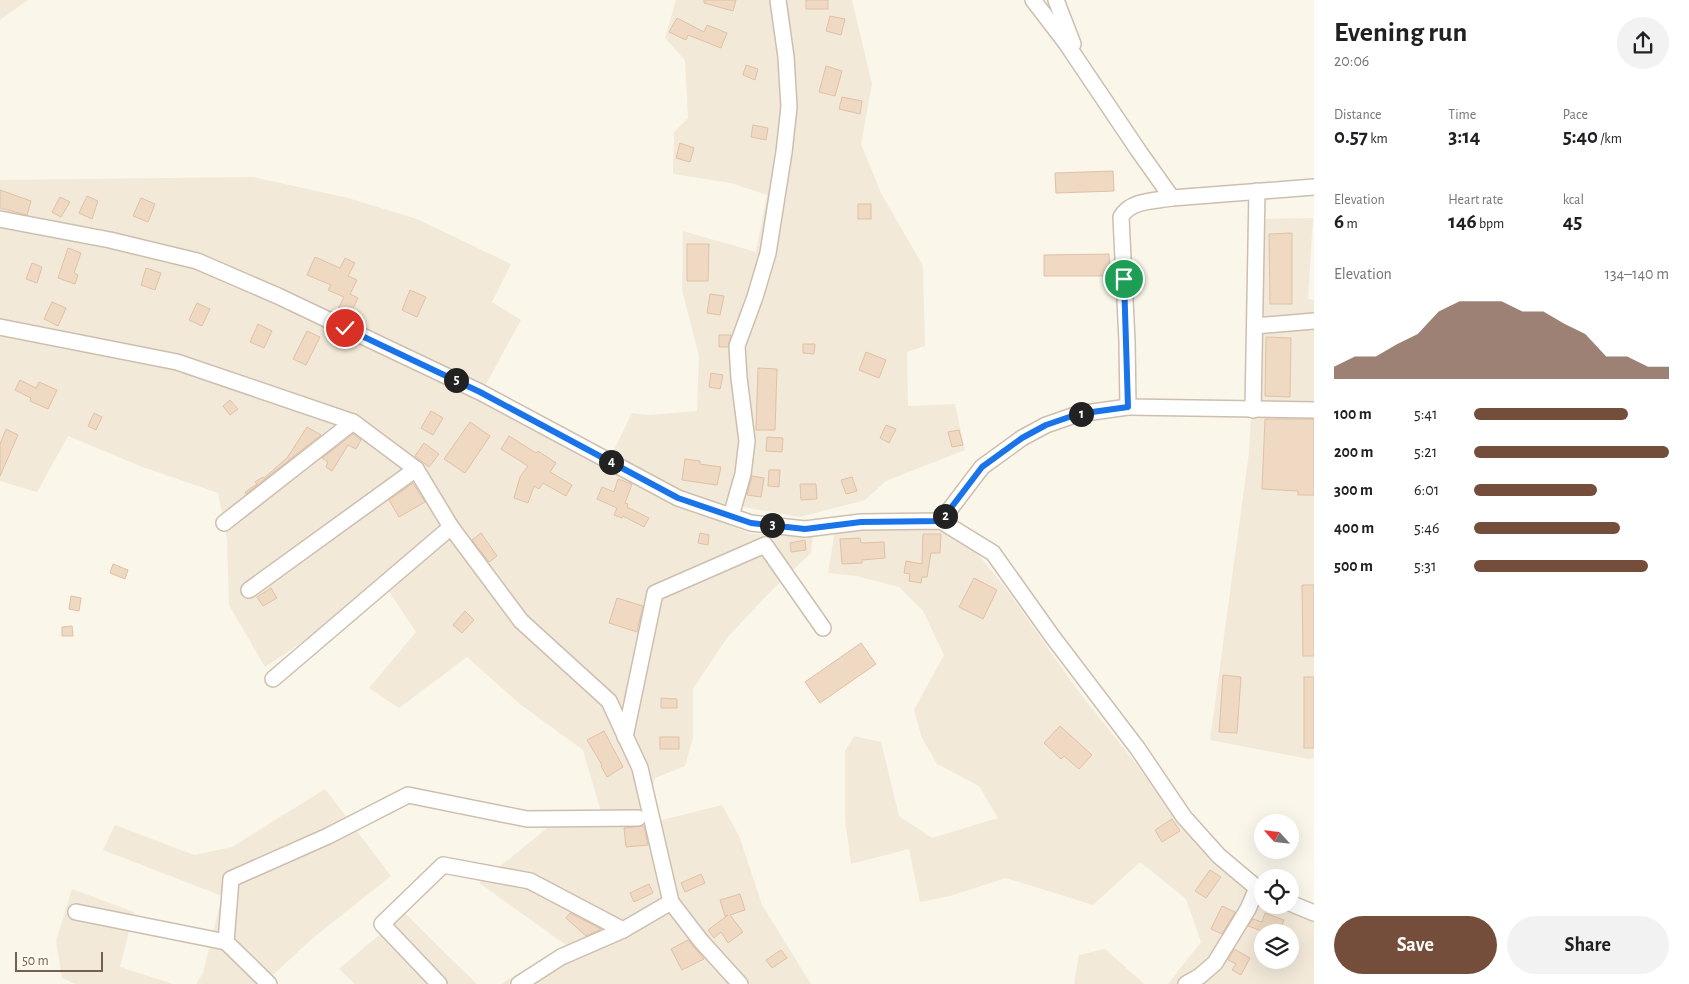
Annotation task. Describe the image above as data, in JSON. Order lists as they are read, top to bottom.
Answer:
{
  "scale_bar": "50 m",
  "north": "top left",
  "page": {
    "heading": ["Evening run", "20:06"],
    "stats": [
      ["Distance", "0.57 km"],
      ["Time", "3:14"],
      ["Pace", "5:40 /km"],
      ["Elevation", "6 m"],
      ["Heart rate", "146 bpm"],
      ["kcal", "45"]
    ],
    "chart": ["Elevation", "134–140 m"],
    "pins": [
      "5",
      "1",
      "4",
      "2",
      "3"
    ],
    "list": [
      {
        "name": "100 m",
        "note": "5:41"
      },
      {
        "name": "200 m",
        "note": "5:21"
      },
      {
        "name": "300 m",
        "note": "6:01"
      },
      {
        "name": "400 m",
        "note": "5:46"
      },
      {
        "name": "500 m",
        "note": "5:31"
      }
    ],
    "buttons": ["Save", "Share"],
    "scale": "50 m"
  }
}
